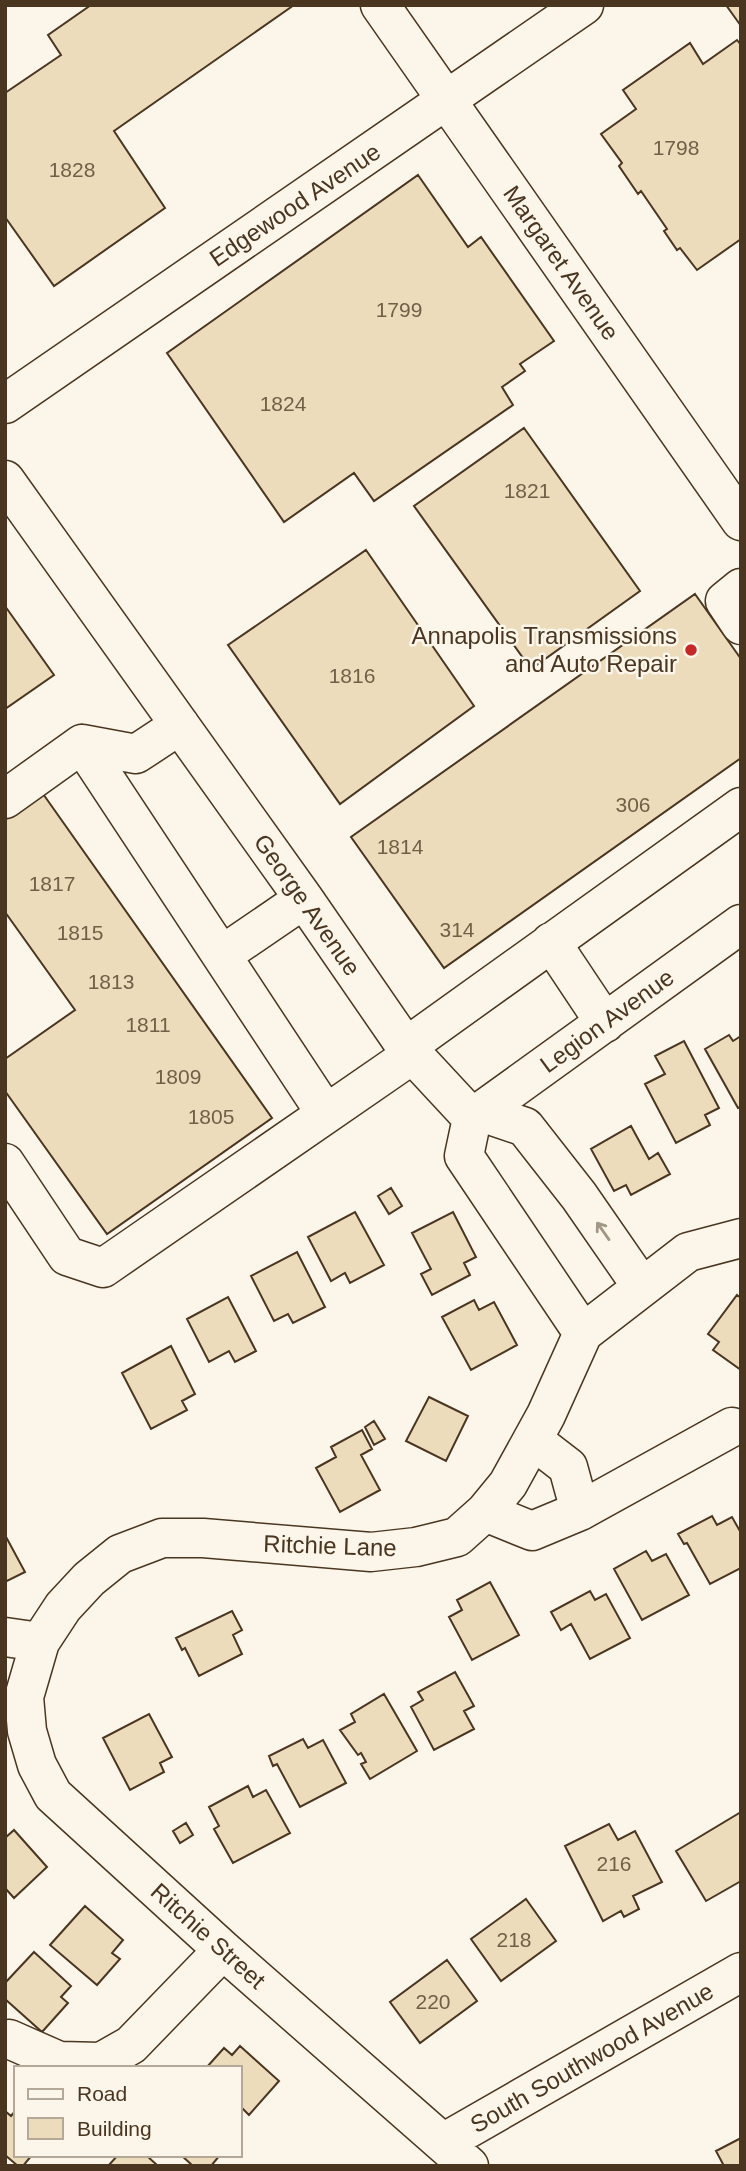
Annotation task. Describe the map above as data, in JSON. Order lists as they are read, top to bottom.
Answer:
{
  "streets": {
    "street": [
      "Edgewood Avenue",
      "Margaret Avenue",
      "George Avenue",
      "Legion Avenue",
      "Ritchie Lane",
      "Ritchie Street",
      "South Southwood Avenue"
    ]
  },
  "crossings": [
    ["Edgewood Avenue", "Margaret Avenue"],
    ["George Avenue", "Legion Avenue"],
    ["Ritchie Lane", "Ritchie Street"],
    ["Ritchie Street", "South Southwood Avenue"]
  ],
  "places": ["Annapolis Transmissions and Auto Repair"],
  "house_numbers": [
    "1798",
    "1828",
    "1799",
    "1824",
    "1821",
    "1816",
    "306",
    "1814",
    "1817",
    "314",
    "1815",
    "1813",
    "1811",
    "1809",
    "1805",
    "216",
    "218",
    "220"
  ],
  "legend": ["Road", "Building"]
}
